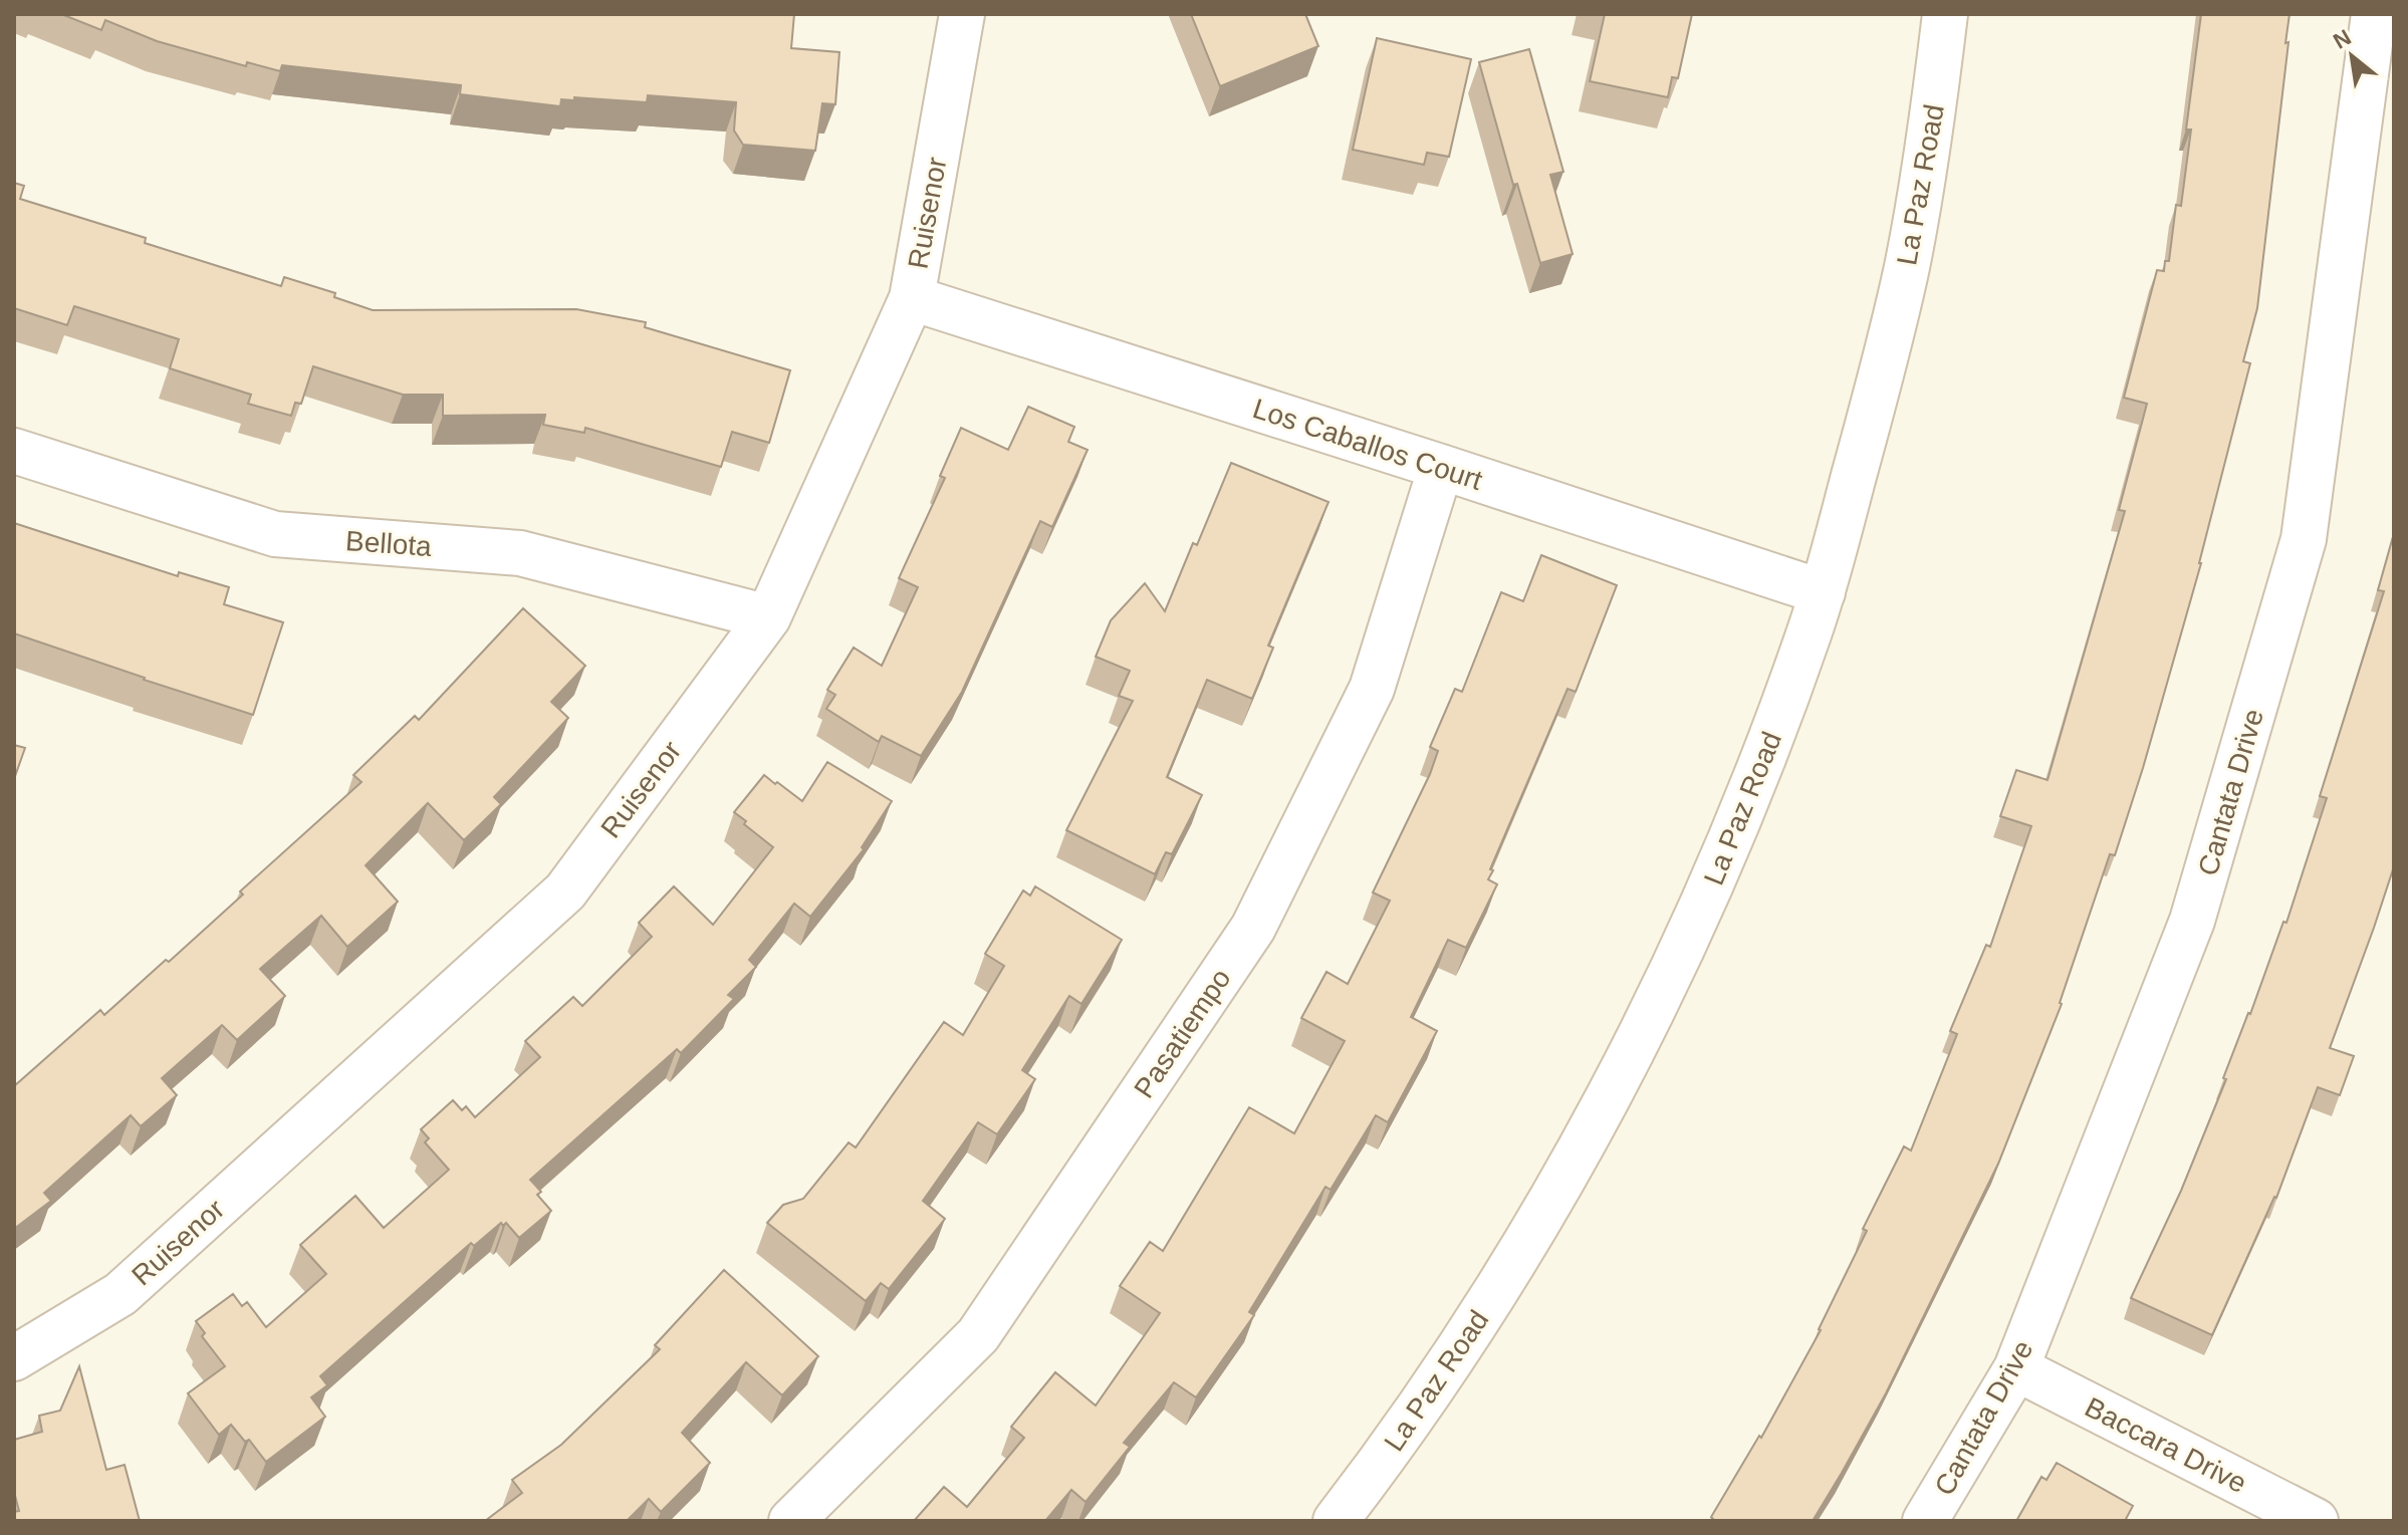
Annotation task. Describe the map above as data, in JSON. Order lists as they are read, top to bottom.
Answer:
{
  "streets": {
    "street": [
      "La Paz Road",
      "Ruisenor",
      "Los Caballos Court",
      "Bellota",
      "Cantata Drive",
      "Pasatiempo",
      "Baccara Drive"
    ]
  },
  "crossings": [
    ["La Paz Road", "Los Caballos Court"],
    ["Ruisenor", "Los Caballos Court"],
    ["Ruisenor", "Bellota"],
    ["Los Caballos Court", "Pasatiempo"],
    ["Cantata Drive", "Baccara Drive"]
  ],
  "north": "top left"
}
